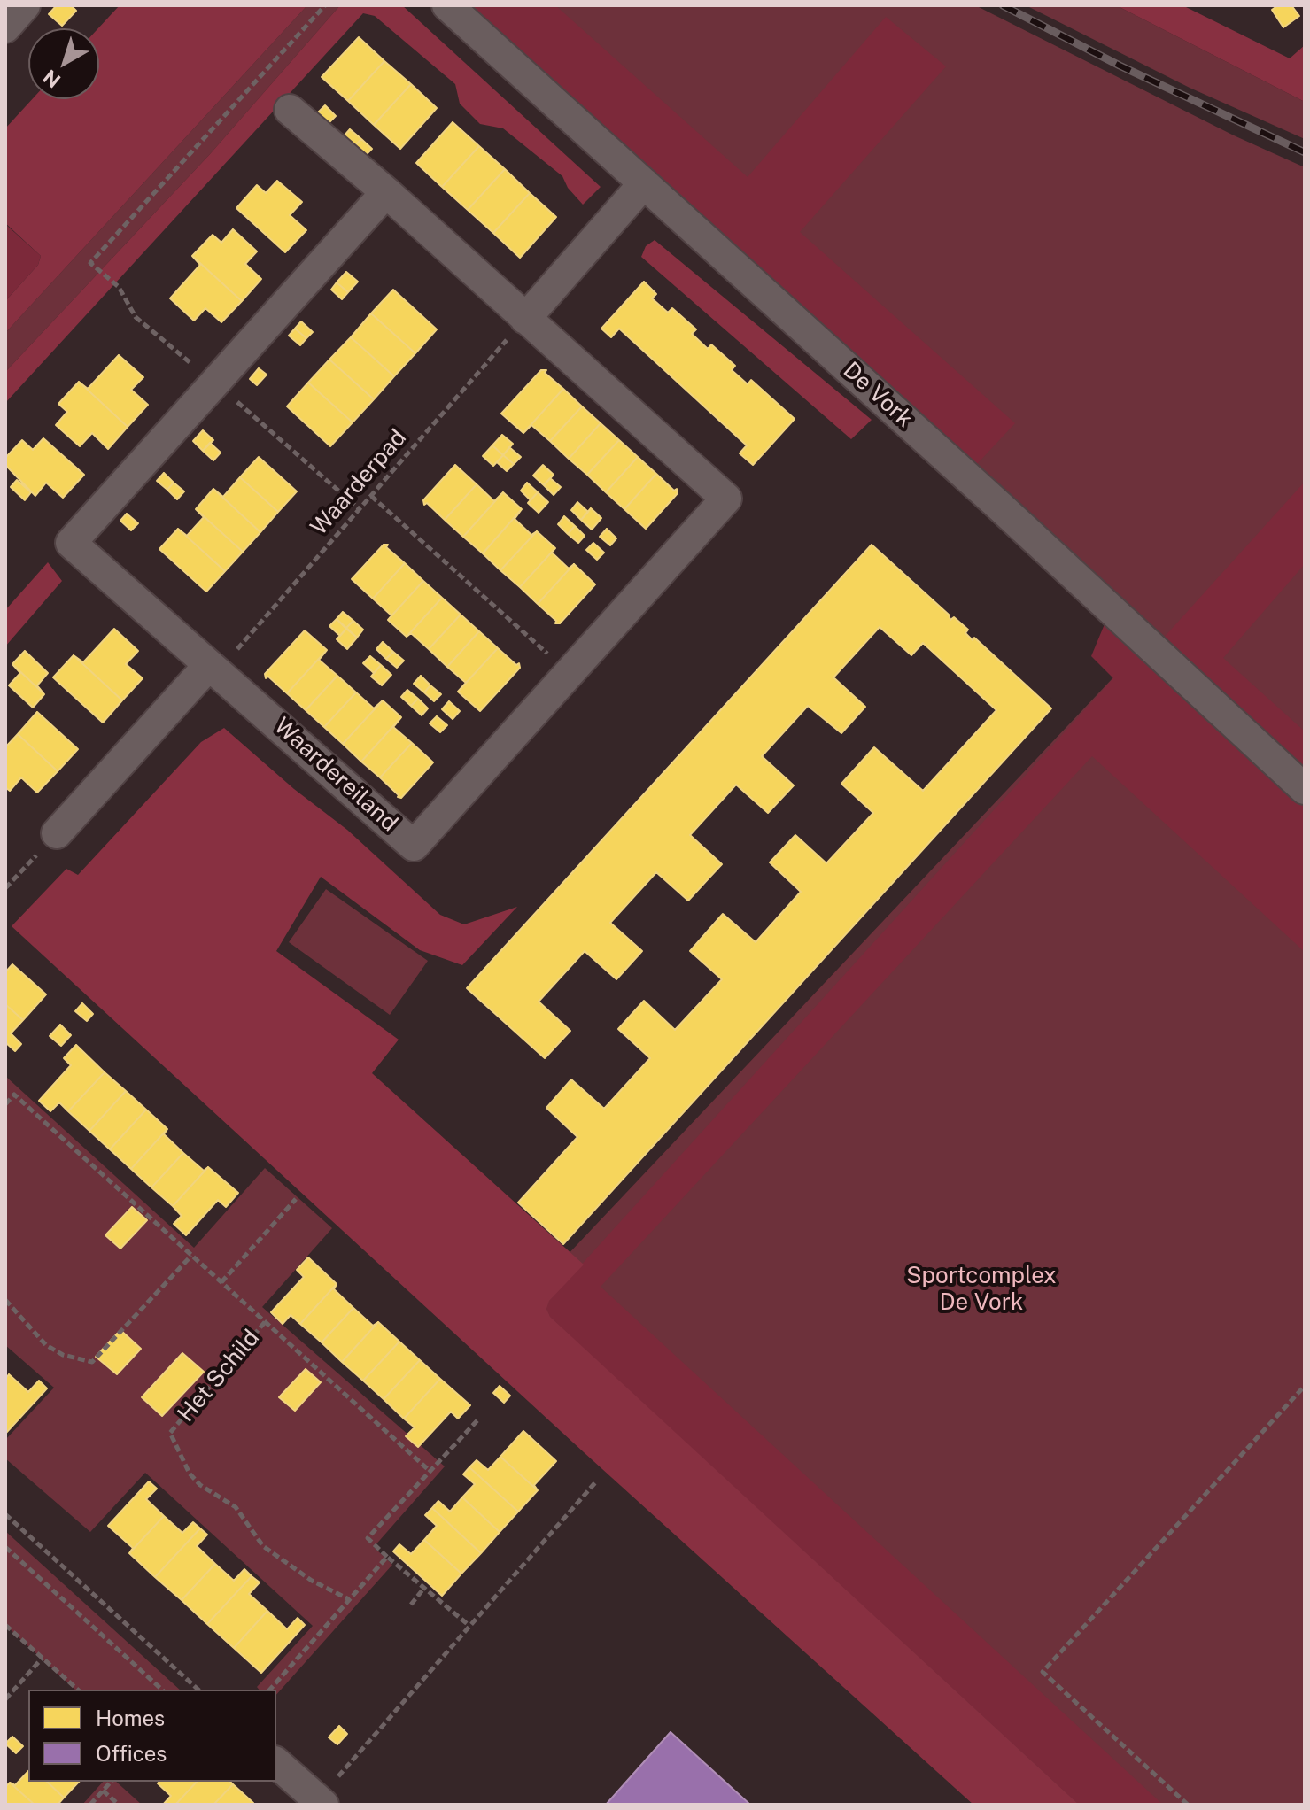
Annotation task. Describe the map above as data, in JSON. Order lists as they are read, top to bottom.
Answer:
{
  "streets": {
    "street": ["De Vork", "Waardereiland"],
    "path": ["Waarderpad", "Het Schild"]
  },
  "crossings": [
    ["Waarderpad", "Waardereiland"]
  ],
  "parks": ["Sportcomplex De Vork"],
  "legend": ["Homes", "Offices"],
  "north": "bottom left"
}
